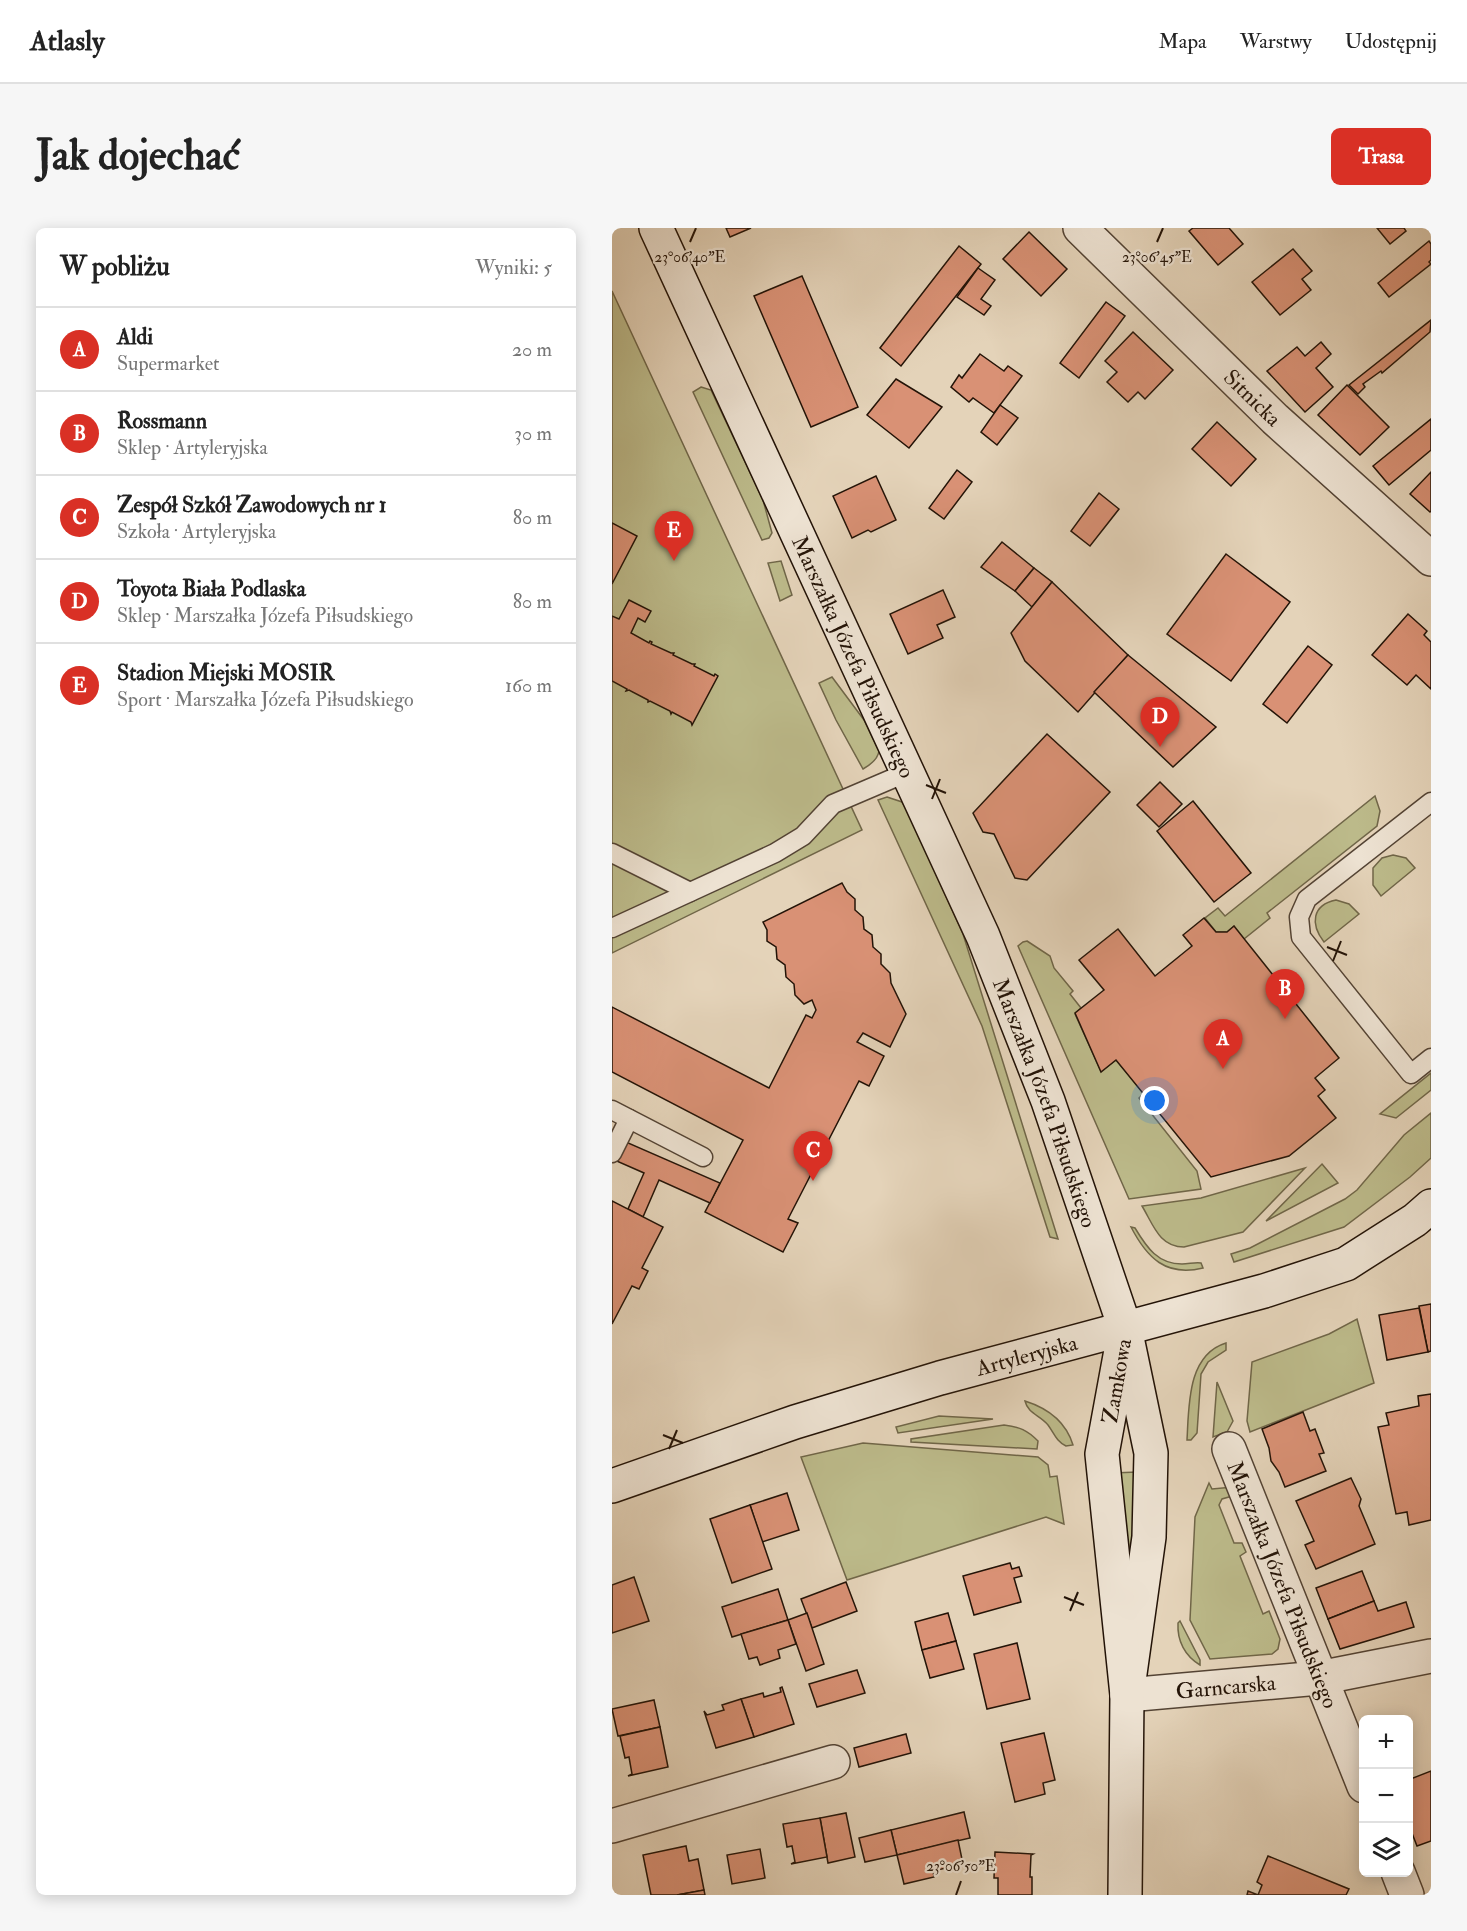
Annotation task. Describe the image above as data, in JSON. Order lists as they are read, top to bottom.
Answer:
{
  "streets": {
    "street": [
      "Sitnicka",
      "Marszałka Józefa Piłsudskiego",
      "Artyleryjska",
      "Zamkowa",
      "Garncarska"
    ]
  },
  "crossings": [
    ["Marszałka Józefa Piłsudskiego", "Artyleryjska"],
    ["Marszałka Józefa Piłsudskiego", "Zamkowa"],
    ["Marszałka Józefa Piłsudskiego", "Garncarska"],
    ["Artyleryjska", "Zamkowa"],
    ["Zamkowa", "Garncarska"]
  ],
  "page": {
    "header": "Atlasly",
    "nav": ["Mapa", "Warstwy", "Udostępnij"],
    "buttons": "Trasa",
    "title": "Jak dojechać",
    "heading": ["W pobliżu", "Wyniki: 5"],
    "list": [
      {
        "mark": "A",
        "name": "Aldi",
        "note": "Supermarket",
        "value": "20 m"
      },
      {
        "mark": "B",
        "name": "Rossmann",
        "note": "Sklep · Artyleryjska",
        "value": "30 m"
      },
      {
        "mark": "C",
        "name": "Zespół Szkół Zawodowych nr 1",
        "note": "Szkoła · Artyleryjska",
        "value": "80 m"
      },
      {
        "mark": "D",
        "name": "Toyota Biała Podlaska",
        "note": "Sklep · Marszałka Józefa Piłsudskiego",
        "value": "80 m"
      },
      {
        "mark": "E",
        "name": "Stadion Miejski MOSIR",
        "note": "Sport · Marszałka Józefa Piłsudskiego",
        "value": "160 m"
      }
    ],
    "pins": [
      "E",
      "D",
      "B",
      "A",
      "C"
    ],
    "map_buttons": ["+", "−"]
  },
  "coordinates": ["23°06'40\"E", "23°06'45\"E", "23°06'50\"E"]
}
